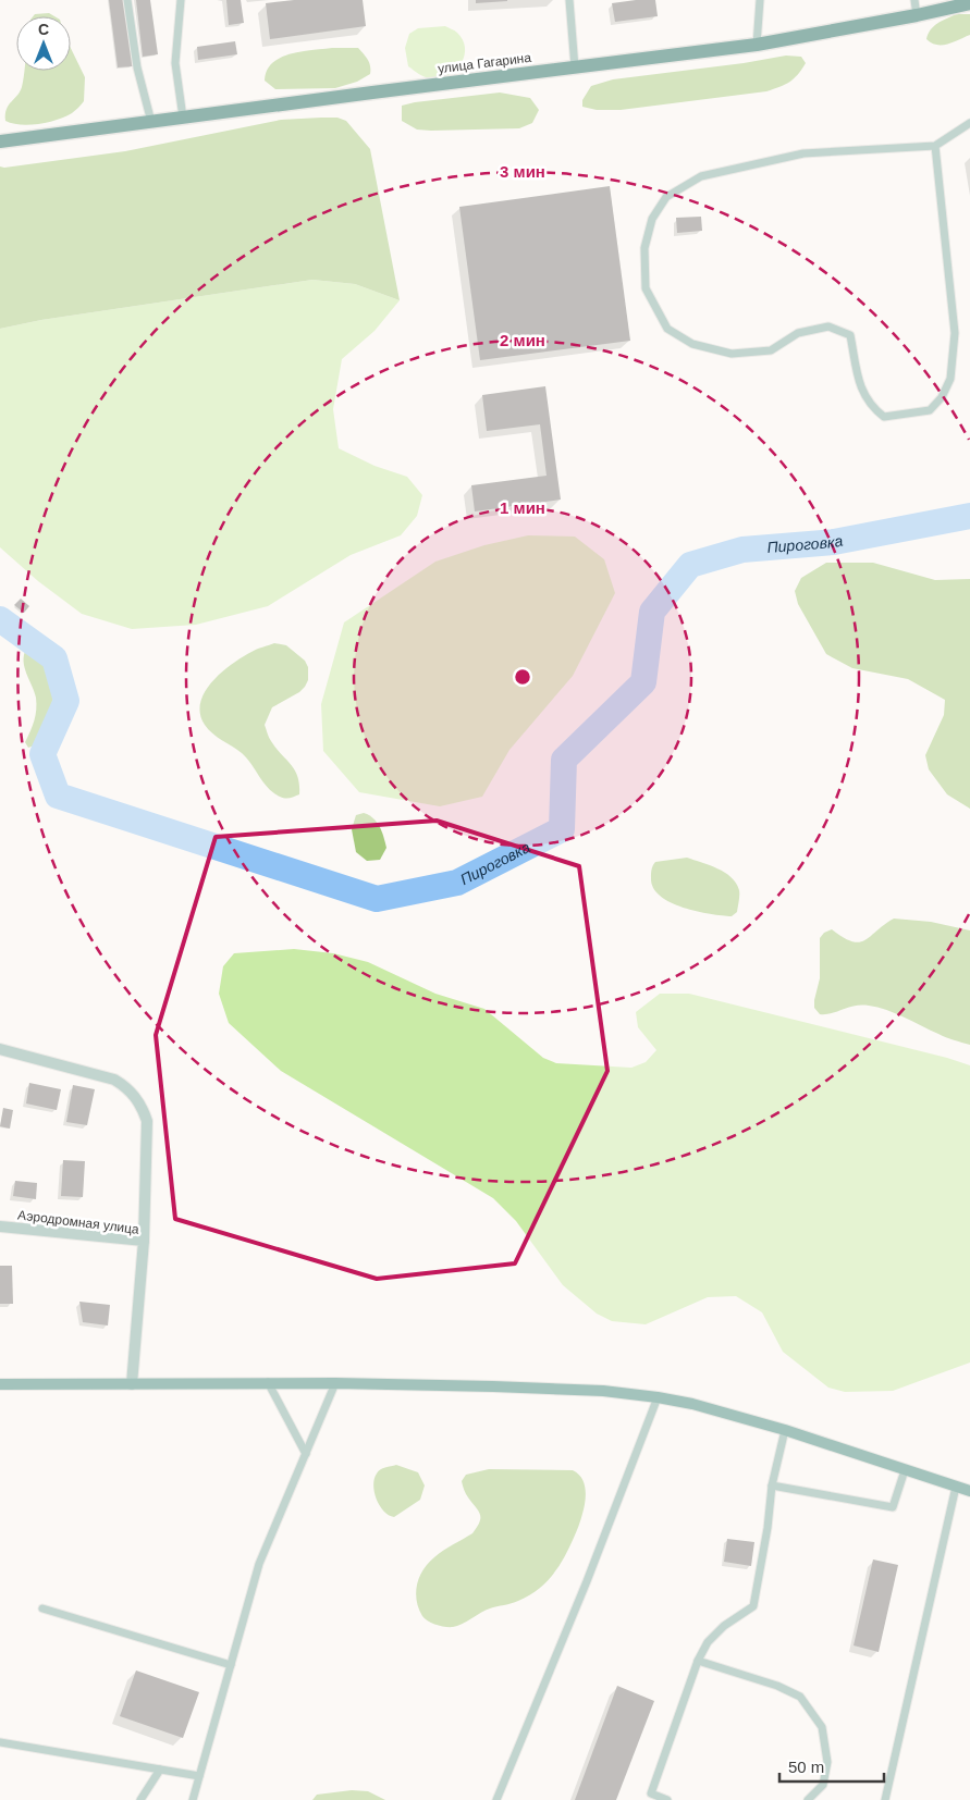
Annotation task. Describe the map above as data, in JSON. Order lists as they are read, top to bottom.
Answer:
{
  "streets": {
    "main road": ["улица Гагарина"],
    "street": ["Аэродромная улица"]
  },
  "water": ["Пироговка"],
  "scale_bar": "50 m",
  "north": "top",
  "rings": ["3 мин", "2 мин", "1 мин"]
}
